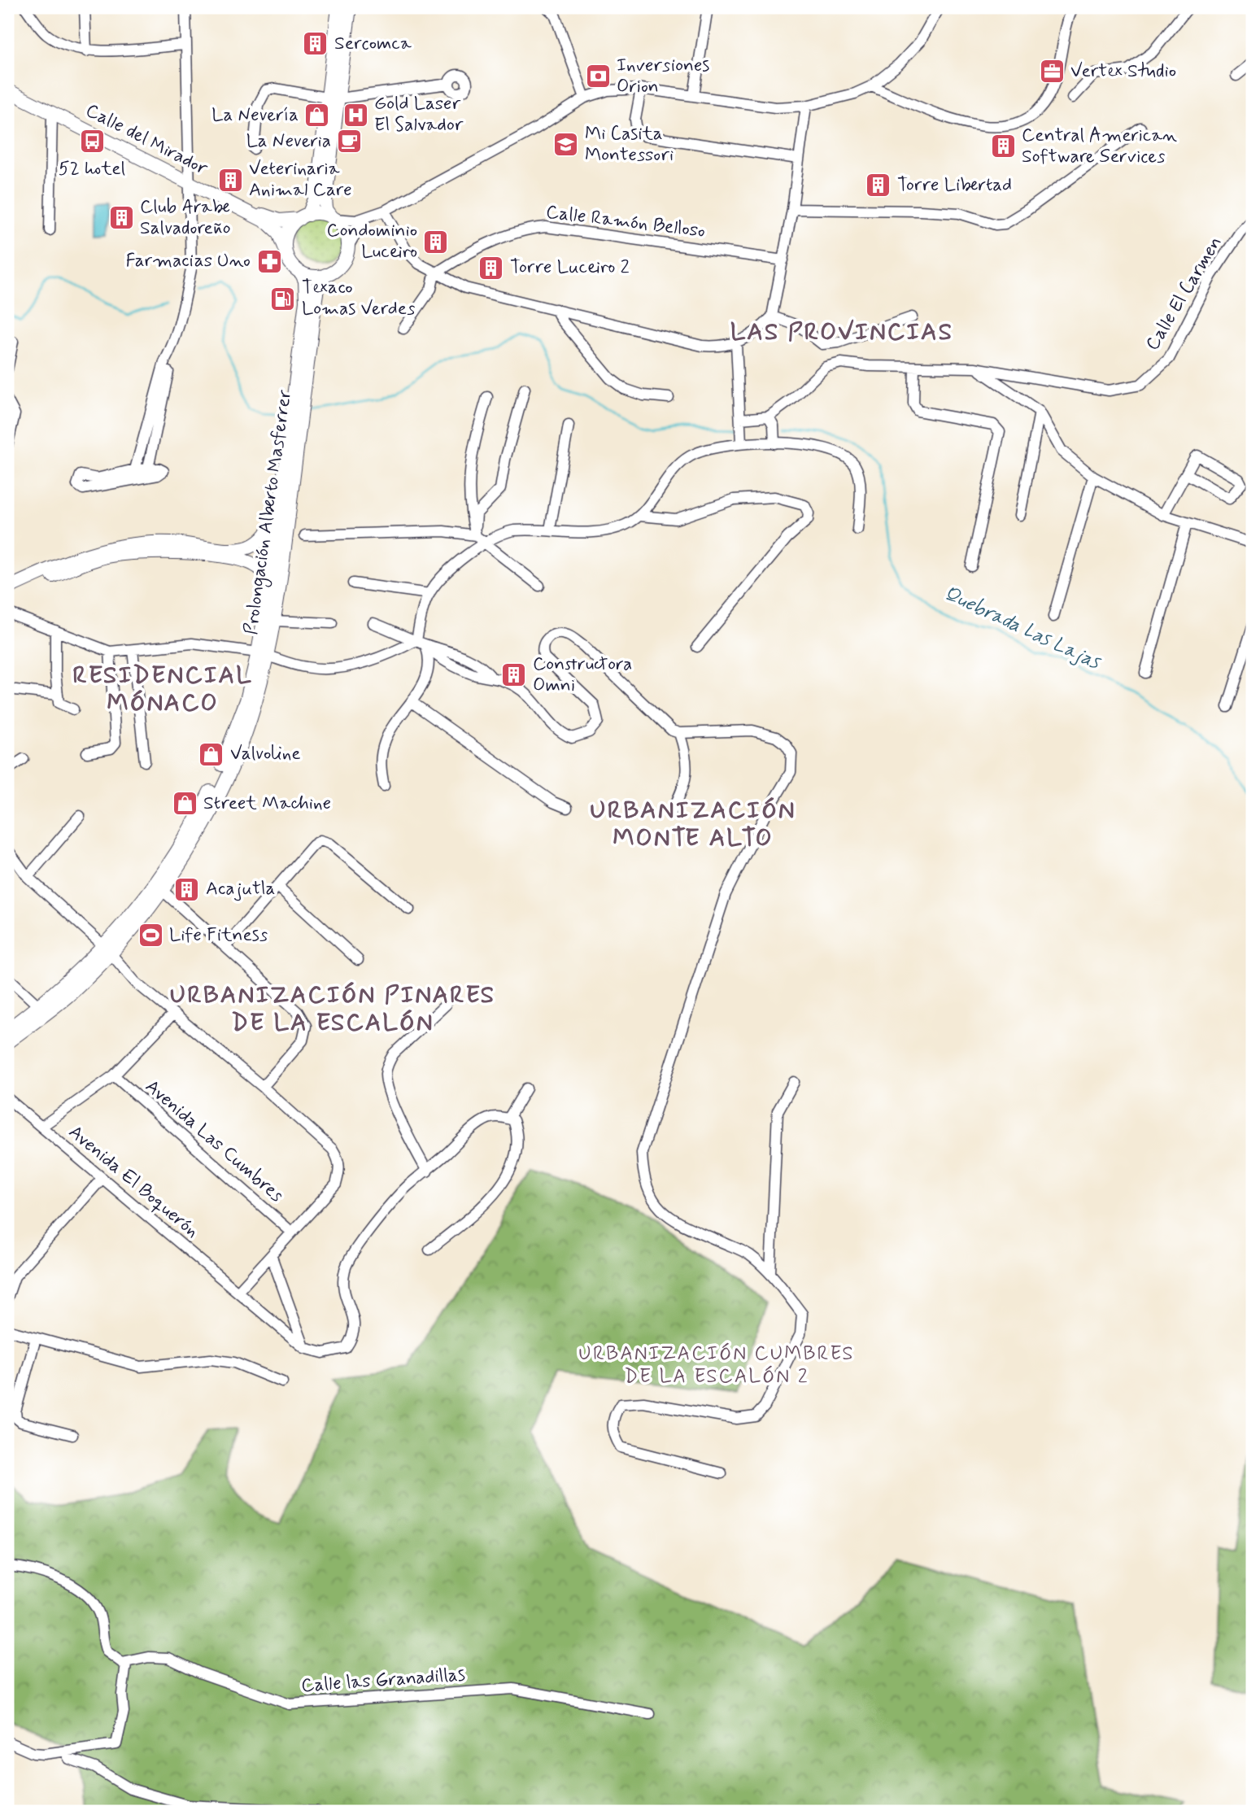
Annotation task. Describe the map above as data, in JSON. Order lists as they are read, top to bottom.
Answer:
{
  "streets": {
    "main road": ["Calle del Mirador", "Prolongación Alberto Masferrer"],
    "street": [
      "Calle Ramón Belloso",
      "Calle El Carmen",
      "Avenida Las Cumbres",
      "Avenida El Boquerón",
      "Calle las Granadillas"
    ]
  },
  "crossings": [
    ["Calle del Mirador", "Prolongación Alberto Masferrer"]
  ],
  "districts": [
    "LAS PROVINCIAS",
    "RESIDENCIAL MÓNACO",
    "URBANIZACIÓN MONTE ALTO",
    "URBANIZACIÓN PINARES DE LA ESCALÓN",
    "URBANIZACIÓN CUMBRES DE LA ESCALÓN 2"
  ],
  "water": ["Quebrada Las Lajas"],
  "places": {
    "building": [
      "Sercomca",
      "Central American Software Services",
      "Veterinaria Animal Care",
      "Torre Libertad",
      "Club Arabe Salvadoreño",
      "Condominio Luceiro",
      "Torre Luceiro 2",
      "Constructora Omni",
      "Acajutla"
    ],
    "office": ["Vertex Studio"],
    "bank": ["Inversiones Orion"],
    "hospital": ["Gold Laser El Salvador"],
    "shop": ["La Nevería", "Valvoline", "Street Machine"],
    "bus stop": ["52 hotel"],
    "cafe": ["La Neveria"],
    "school or university": ["Mi Casita Montessori"],
    "pharmacy": ["Farmacias Uno"],
    "fuel station": ["Texaco Lomas Verdes"],
    "sports": ["Life Fitness"]
  }
}
